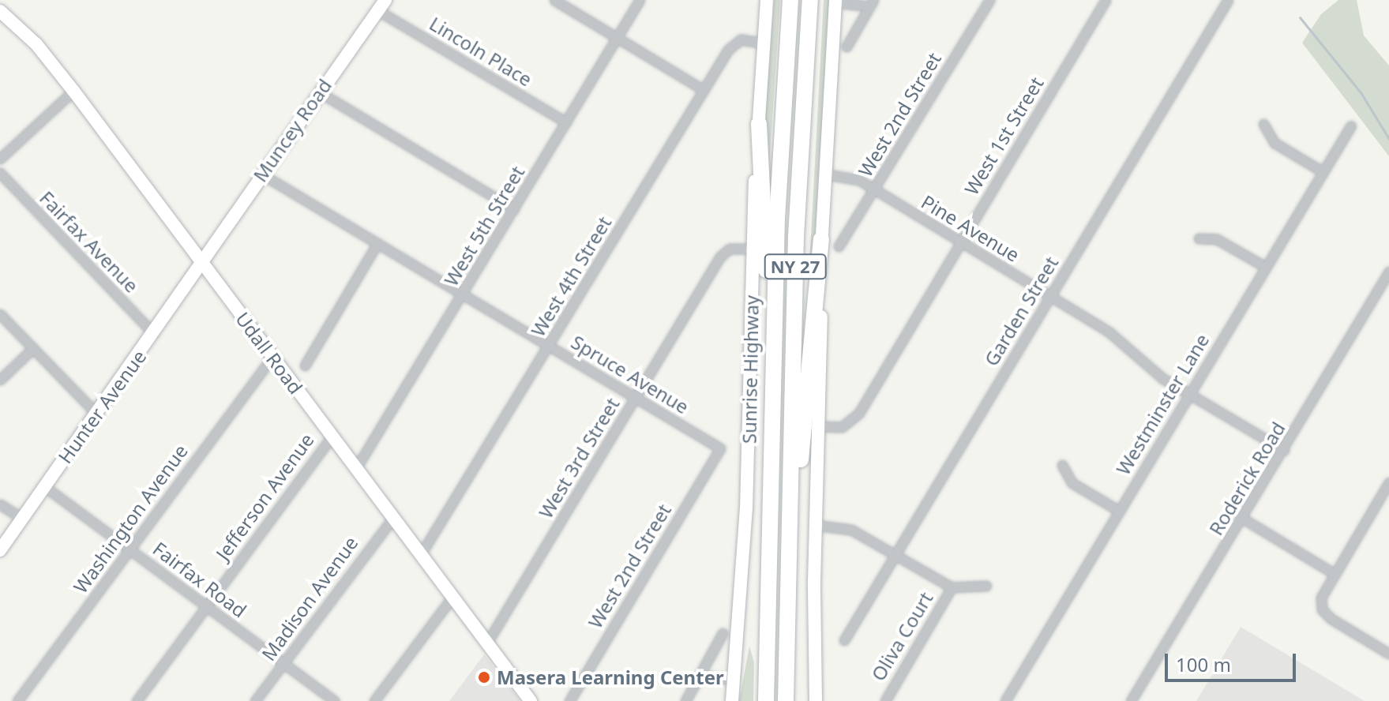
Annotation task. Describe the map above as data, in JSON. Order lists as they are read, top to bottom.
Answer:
{
  "streets": {
    "highway": ["NY 27", "Sunrise Highway"],
    "street": [
      "Lincoln Place",
      "West 2nd Street",
      "Muncey Road",
      "West 1st Street",
      "West 5th Street",
      "Pine Avenue",
      "Fairfax Avenue",
      "West 4th Street",
      "Garden Street",
      "Udall Road",
      "Spruce Avenue",
      "Westminster Lane",
      "Hunter Avenue",
      "West 3rd Street",
      "Roderick Road",
      "Jefferson Avenue",
      "Washington Avenue",
      "Fairfax Road",
      "Madison Avenue",
      "Oliva Court"
    ]
  },
  "crossings": [
    ["Lincoln Place", "Muncey Road"],
    ["Lincoln Place", "West 5th Street"],
    ["West 2nd Street", "Pine Avenue"],
    ["West 2nd Street", "Spruce Avenue"],
    ["Muncey Road", "Udall Road"],
    ["Muncey Road", "Spruce Avenue"],
    ["Muncey Road", "Hunter Avenue"],
    ["West 1st Street", "Pine Avenue"],
    ["West 5th Street", "Udall Road"],
    ["West 5th Street", "Spruce Avenue"],
    ["Pine Avenue", "Garden Street"],
    ["Pine Avenue", "Westminster Lane"],
    ["Pine Avenue", "Roderick Road"],
    ["Fairfax Avenue", "Hunter Avenue"],
    ["West 4th Street", "Udall Road"],
    ["West 4th Street", "Sunrise Highway"],
    ["West 4th Street", "Spruce Avenue"],
    ["Udall Road", "Hunter Avenue"],
    ["Udall Road", "West 3rd Street"],
    ["Udall Road", "Jefferson Avenue"],
    ["Udall Road", "Washington Avenue"],
    ["Udall Road", "Madison Avenue"],
    ["Sunrise Highway", "West 3rd Street"],
    ["Spruce Avenue", "West 3rd Street"],
    ["Hunter Avenue", "Fairfax Road"],
    ["Jefferson Avenue", "Fairfax Road"],
    ["Washington Avenue", "Fairfax Road"],
    ["Fairfax Road", "Madison Avenue"]
  ],
  "places": ["Masera Learning Center"],
  "scale_bar": "100 m"
}
